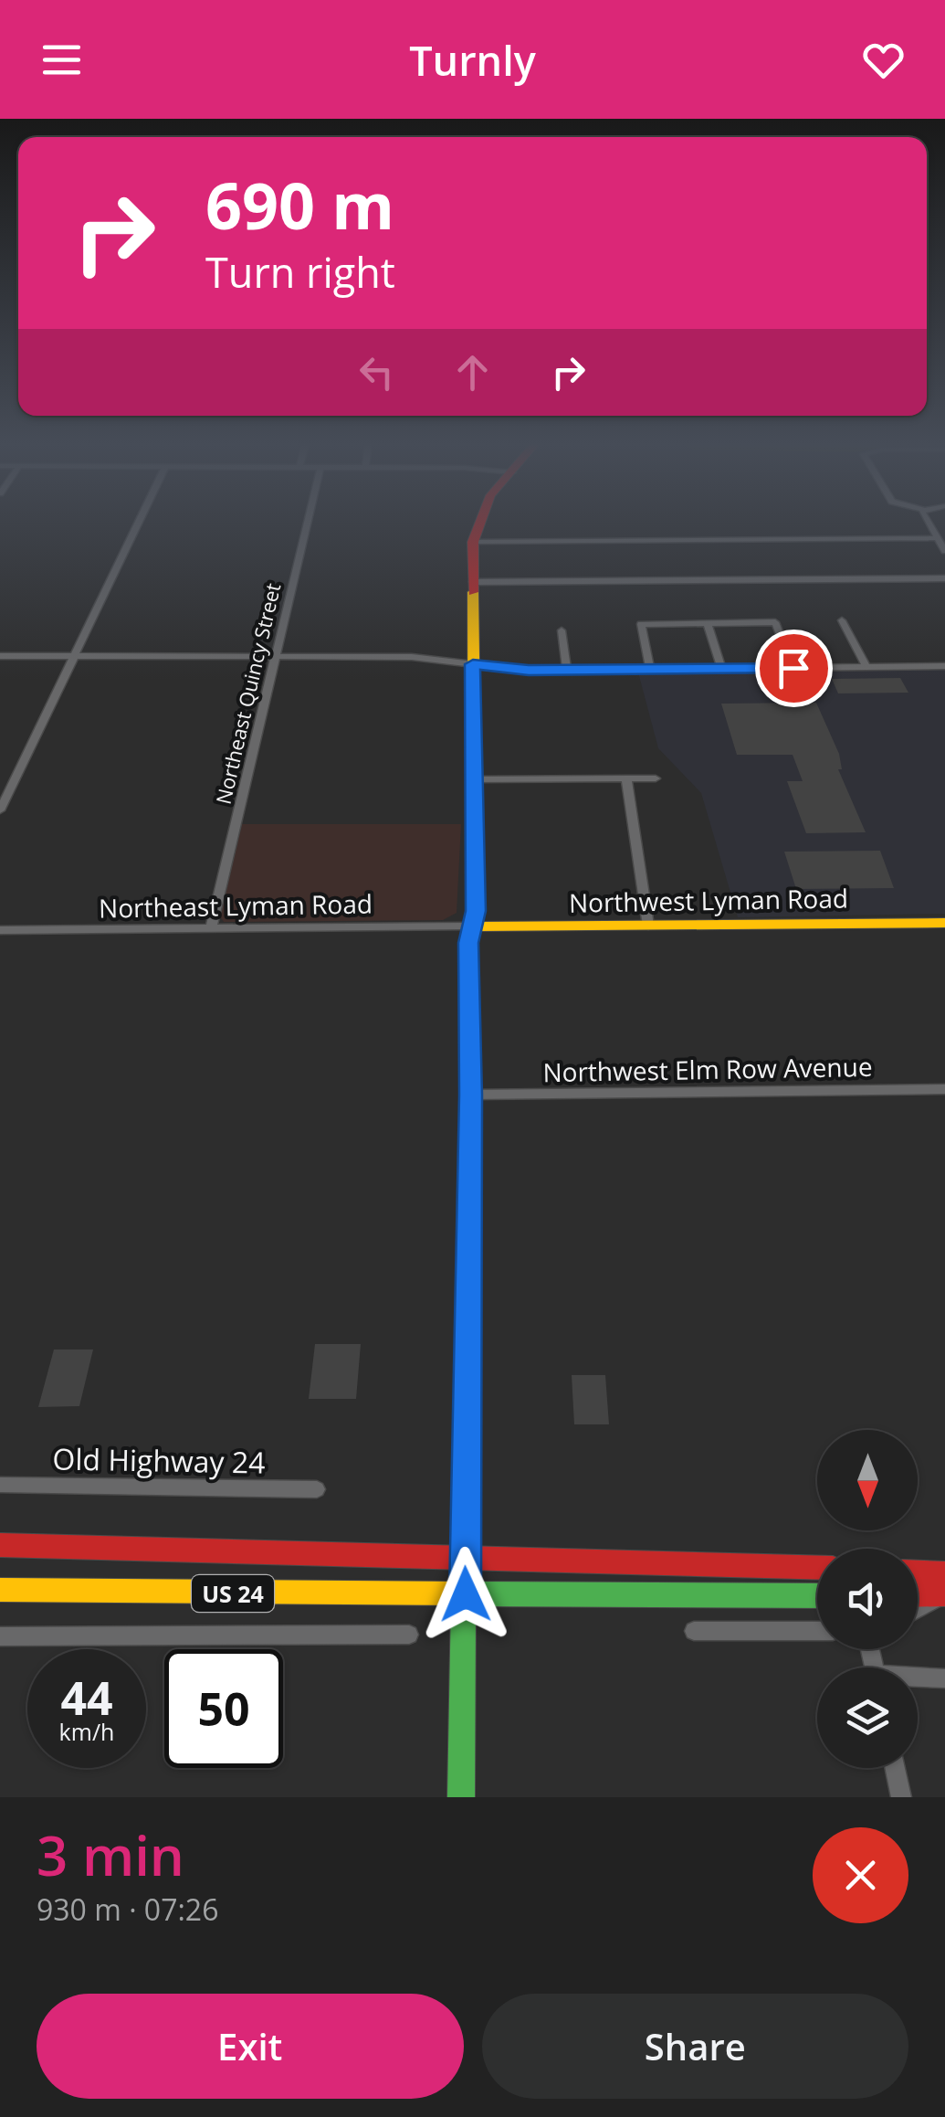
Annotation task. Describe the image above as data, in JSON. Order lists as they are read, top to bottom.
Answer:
{
  "streets": {
    "main road": ["Northwest Lyman Road", "US 24"],
    "street": [
      "Northeast Quincy Street",
      "Northeast Lyman Road",
      "Northwest Elm Row Avenue",
      "Old Highway 24"
    ]
  },
  "crossings": [
    ["Northeast Quincy Street", "Northeast Lyman Road"],
    ["Northwest Lyman Road", "Northeast Lyman Road"]
  ],
  "north": "bottom",
  "page": {
    "header": "Turnly",
    "turn": ["690 m", "Turn right"],
    "speed": "44 km/h",
    "limit": "50",
    "heading": ["3 min", "930 m · 07:26"],
    "buttons": ["Exit", "Share"]
  }
}
